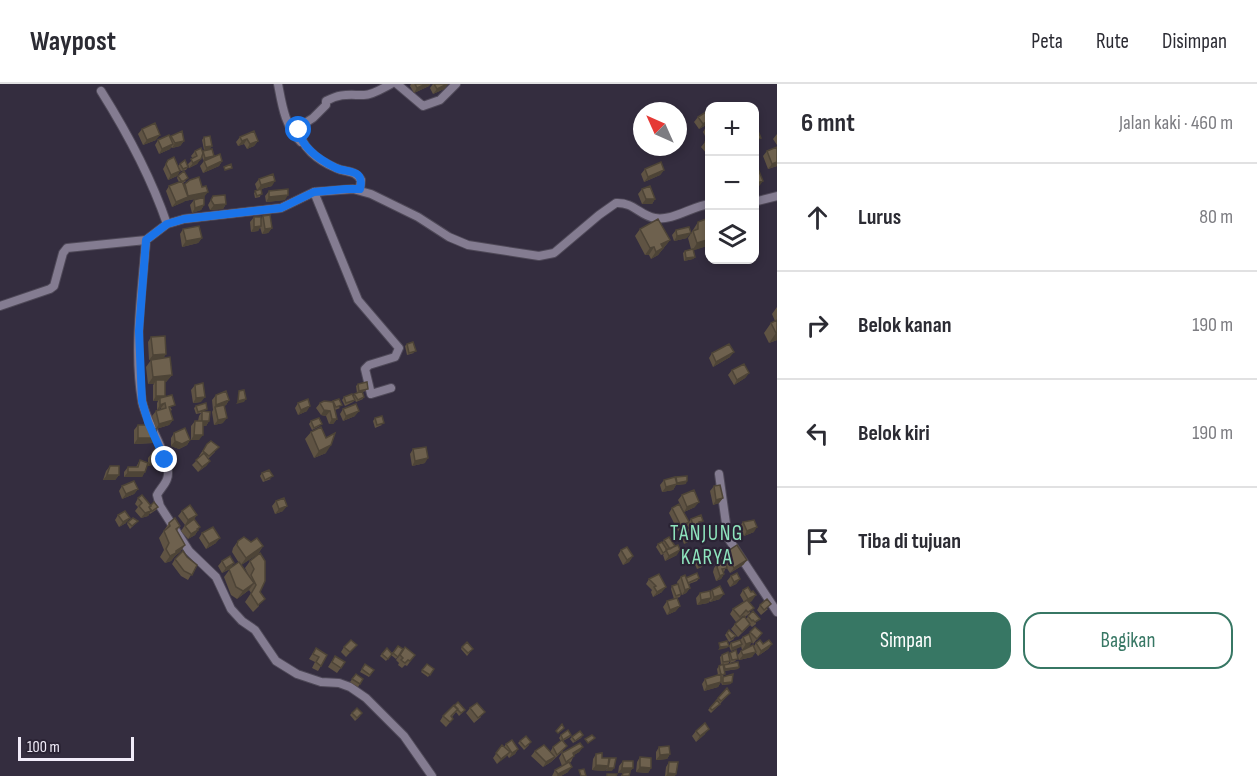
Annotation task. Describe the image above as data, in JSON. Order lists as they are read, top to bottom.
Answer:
{
  "districts": ["TANJUNG KARYA"],
  "scale_bar": "100 m",
  "north": "top left",
  "page": {
    "header": "Waypost",
    "nav": ["Peta", "Rute", "Disimpan"],
    "heading": ["6 mnt", "Jalan kaki · 460 m"],
    "map_buttons": ["+", "−"],
    "list": [
      ["Lurus", "80 m"],
      ["Belok kanan", "190 m"],
      ["Belok kiri", "190 m"],
      "Tiba di tujuan"
    ],
    "buttons": ["Simpan", "Bagikan"],
    "scale": "100 m"
  }
}
